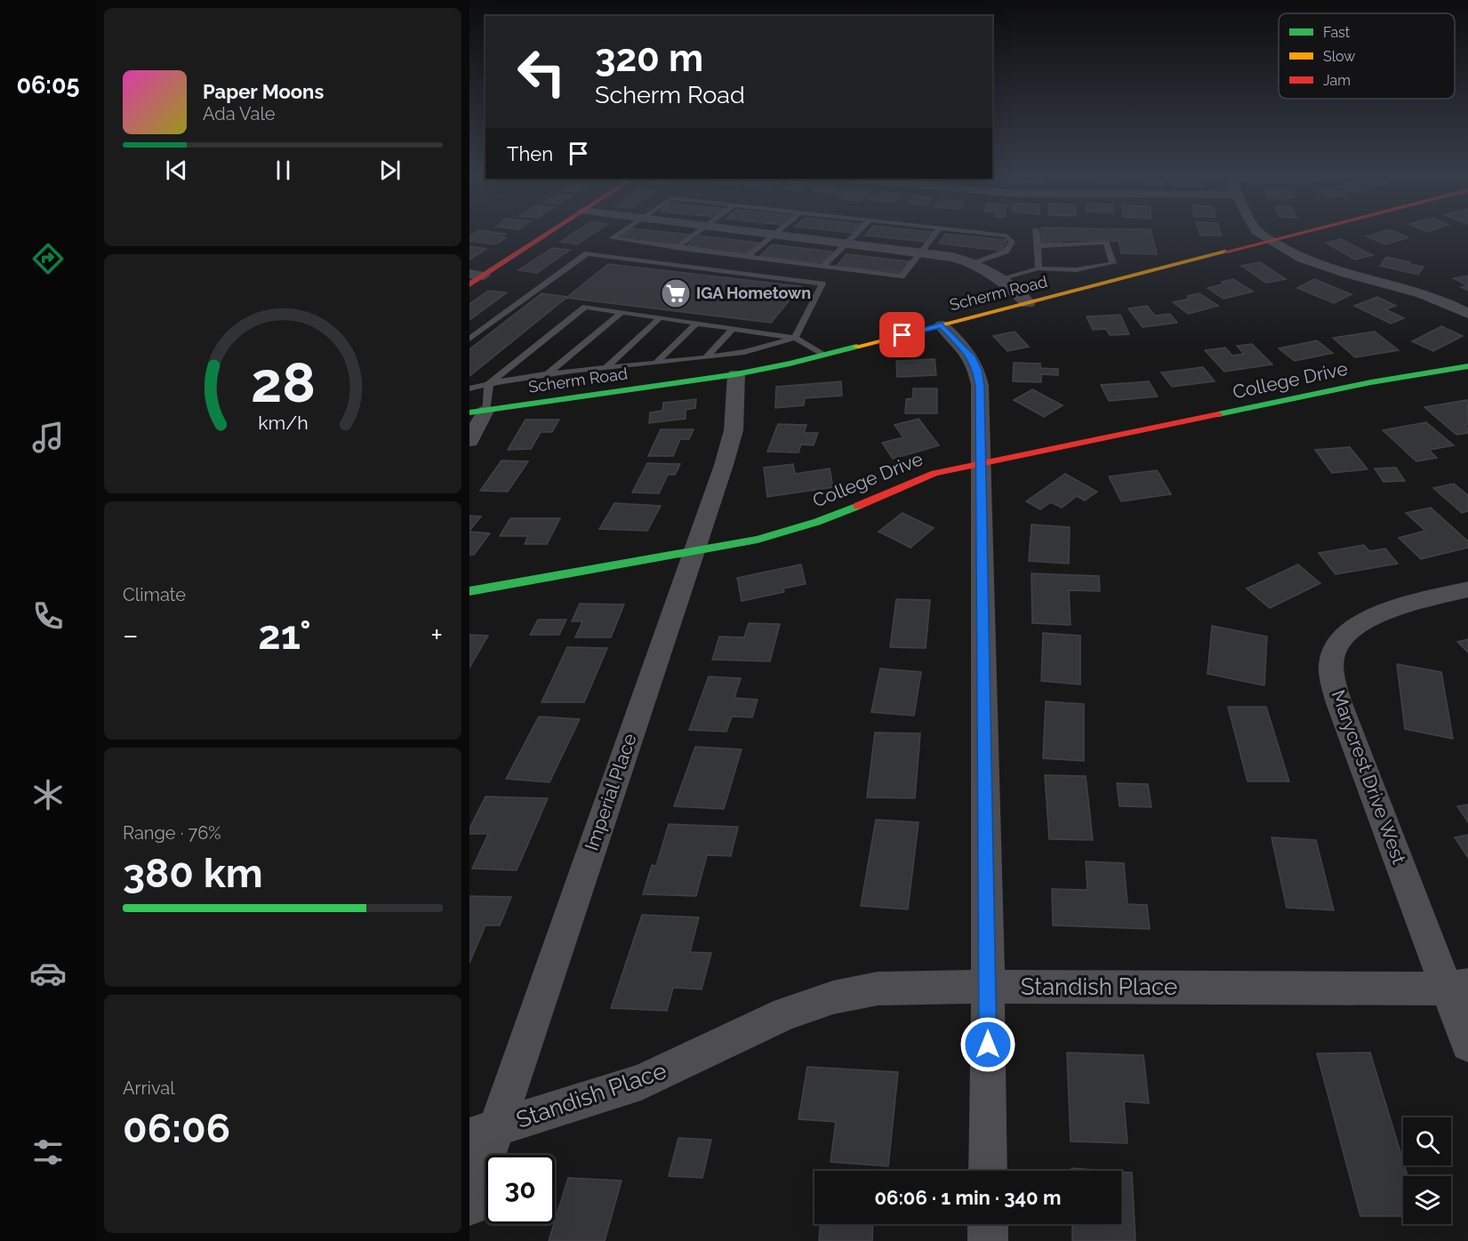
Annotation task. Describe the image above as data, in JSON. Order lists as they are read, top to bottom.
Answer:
{
  "streets": {
    "street": [
      "Scherm Road",
      "College Drive",
      "Marycrest Drive West",
      "Imperial Place",
      "Standish Place"
    ]
  },
  "crossings": [
    ["Scherm Road", "Imperial Place"],
    ["College Drive", "Imperial Place"],
    ["Marycrest Drive West", "Standish Place"],
    ["Imperial Place", "Standish Place"]
  ],
  "places": {
    "supermarket": ["IGA Hometown"]
  },
  "legend": ["Fast", "Slow", "Jam"],
  "page": {
    "tabs": "06:05",
    "turn": ["320 m", "Scherm Road"],
    "song": ["Paper Moons", "Ada Vale"],
    "then": "Then",
    "tile": [
      "Climate",
      ["Range · 76%", "380 km"],
      ["Arrival", "06:06"]
    ],
    "heat": ["−", "21°", "+"],
    "limit": "30",
    "trip": "06:06 · 1 min · 340 m",
    "gauge": ["28", "km/h"]
  }
}
